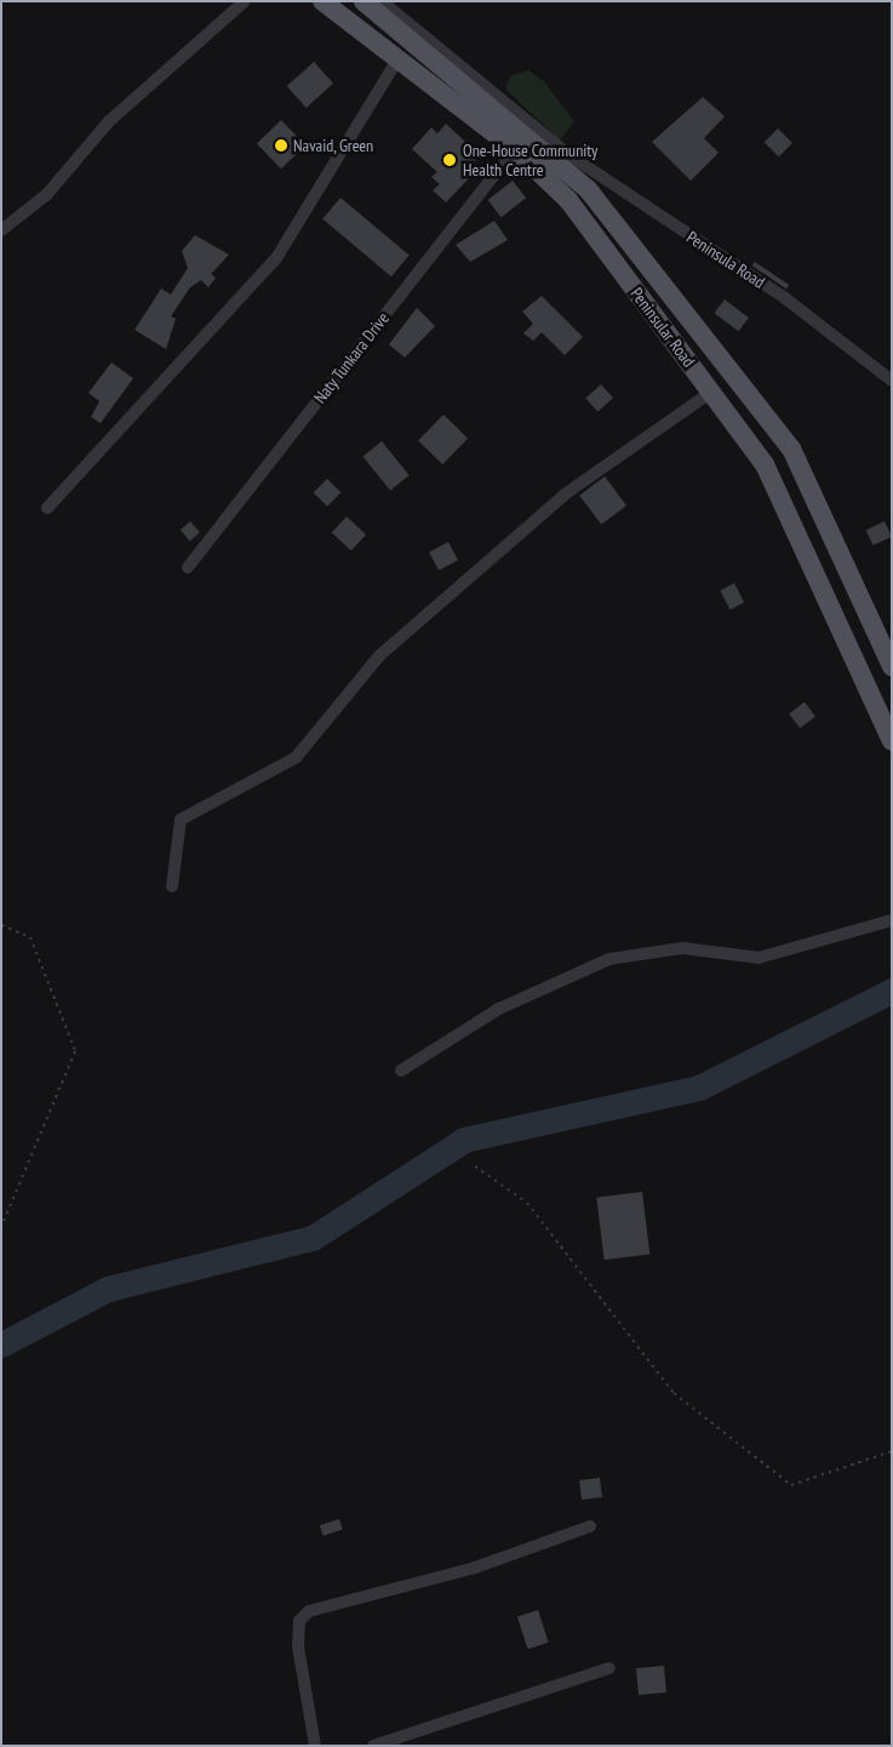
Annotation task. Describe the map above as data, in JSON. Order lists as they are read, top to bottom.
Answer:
{
  "streets": {
    "main road": ["Peninsular Road"],
    "street": ["Peninsula Road", "Naty Tunkara Drive"]
  },
  "crossings": [
    ["Peninsula Road", "Peninsular Road"],
    ["Peninsular Road", "Naty Tunkara Drive"]
  ],
  "places": ["Navaid, Green", "One-House Community Health Centre"]
}
